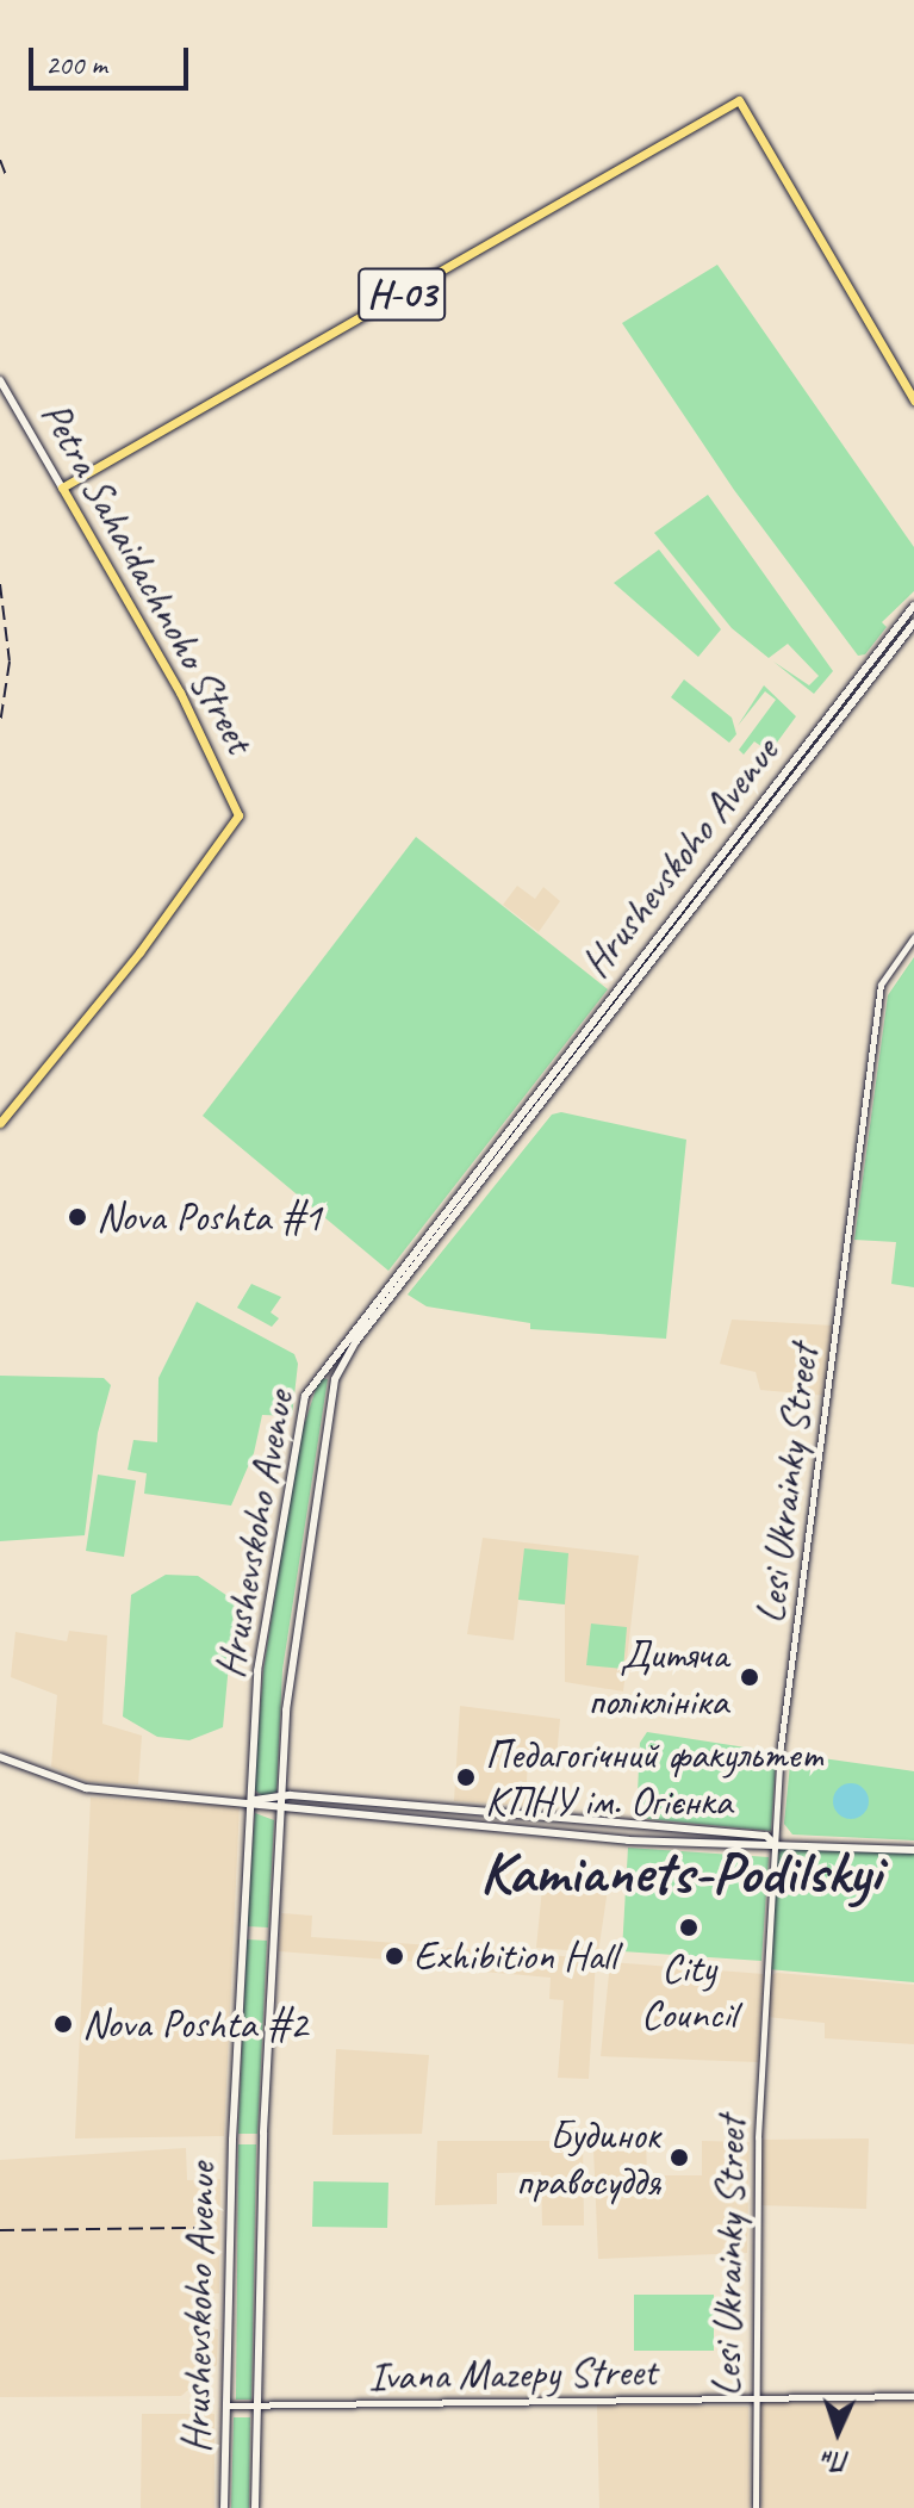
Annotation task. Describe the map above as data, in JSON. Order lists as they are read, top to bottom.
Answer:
{
  "streets": {
    "main road": ["Н-03", "Petra Sahaidachnoho Street", "Hrushevskoho Avenue"],
    "street": ["Lesi Ukrainky Street", "Ivana Mazepy Street"]
  },
  "crossings": [
    ["Н-03", "Petra Sahaidachnoho Street"],
    ["Hrushevskoho Avenue", "Ivana Mazepy Street"],
    ["Lesi Ukrainky Street", "Ivana Mazepy Street"]
  ],
  "districts": ["Kamianets-Podilskyi"],
  "places": [
    "Nova Poshta #1",
    "Дитяча поліклініка",
    "Педагогічний факультет КПНУ ім. Огієнка",
    "City Council",
    "Exhibition Hall",
    "Nova Poshta #2",
    "Будинок правосуддя"
  ],
  "scale_bar": "200 m",
  "north": "bottom"
}
